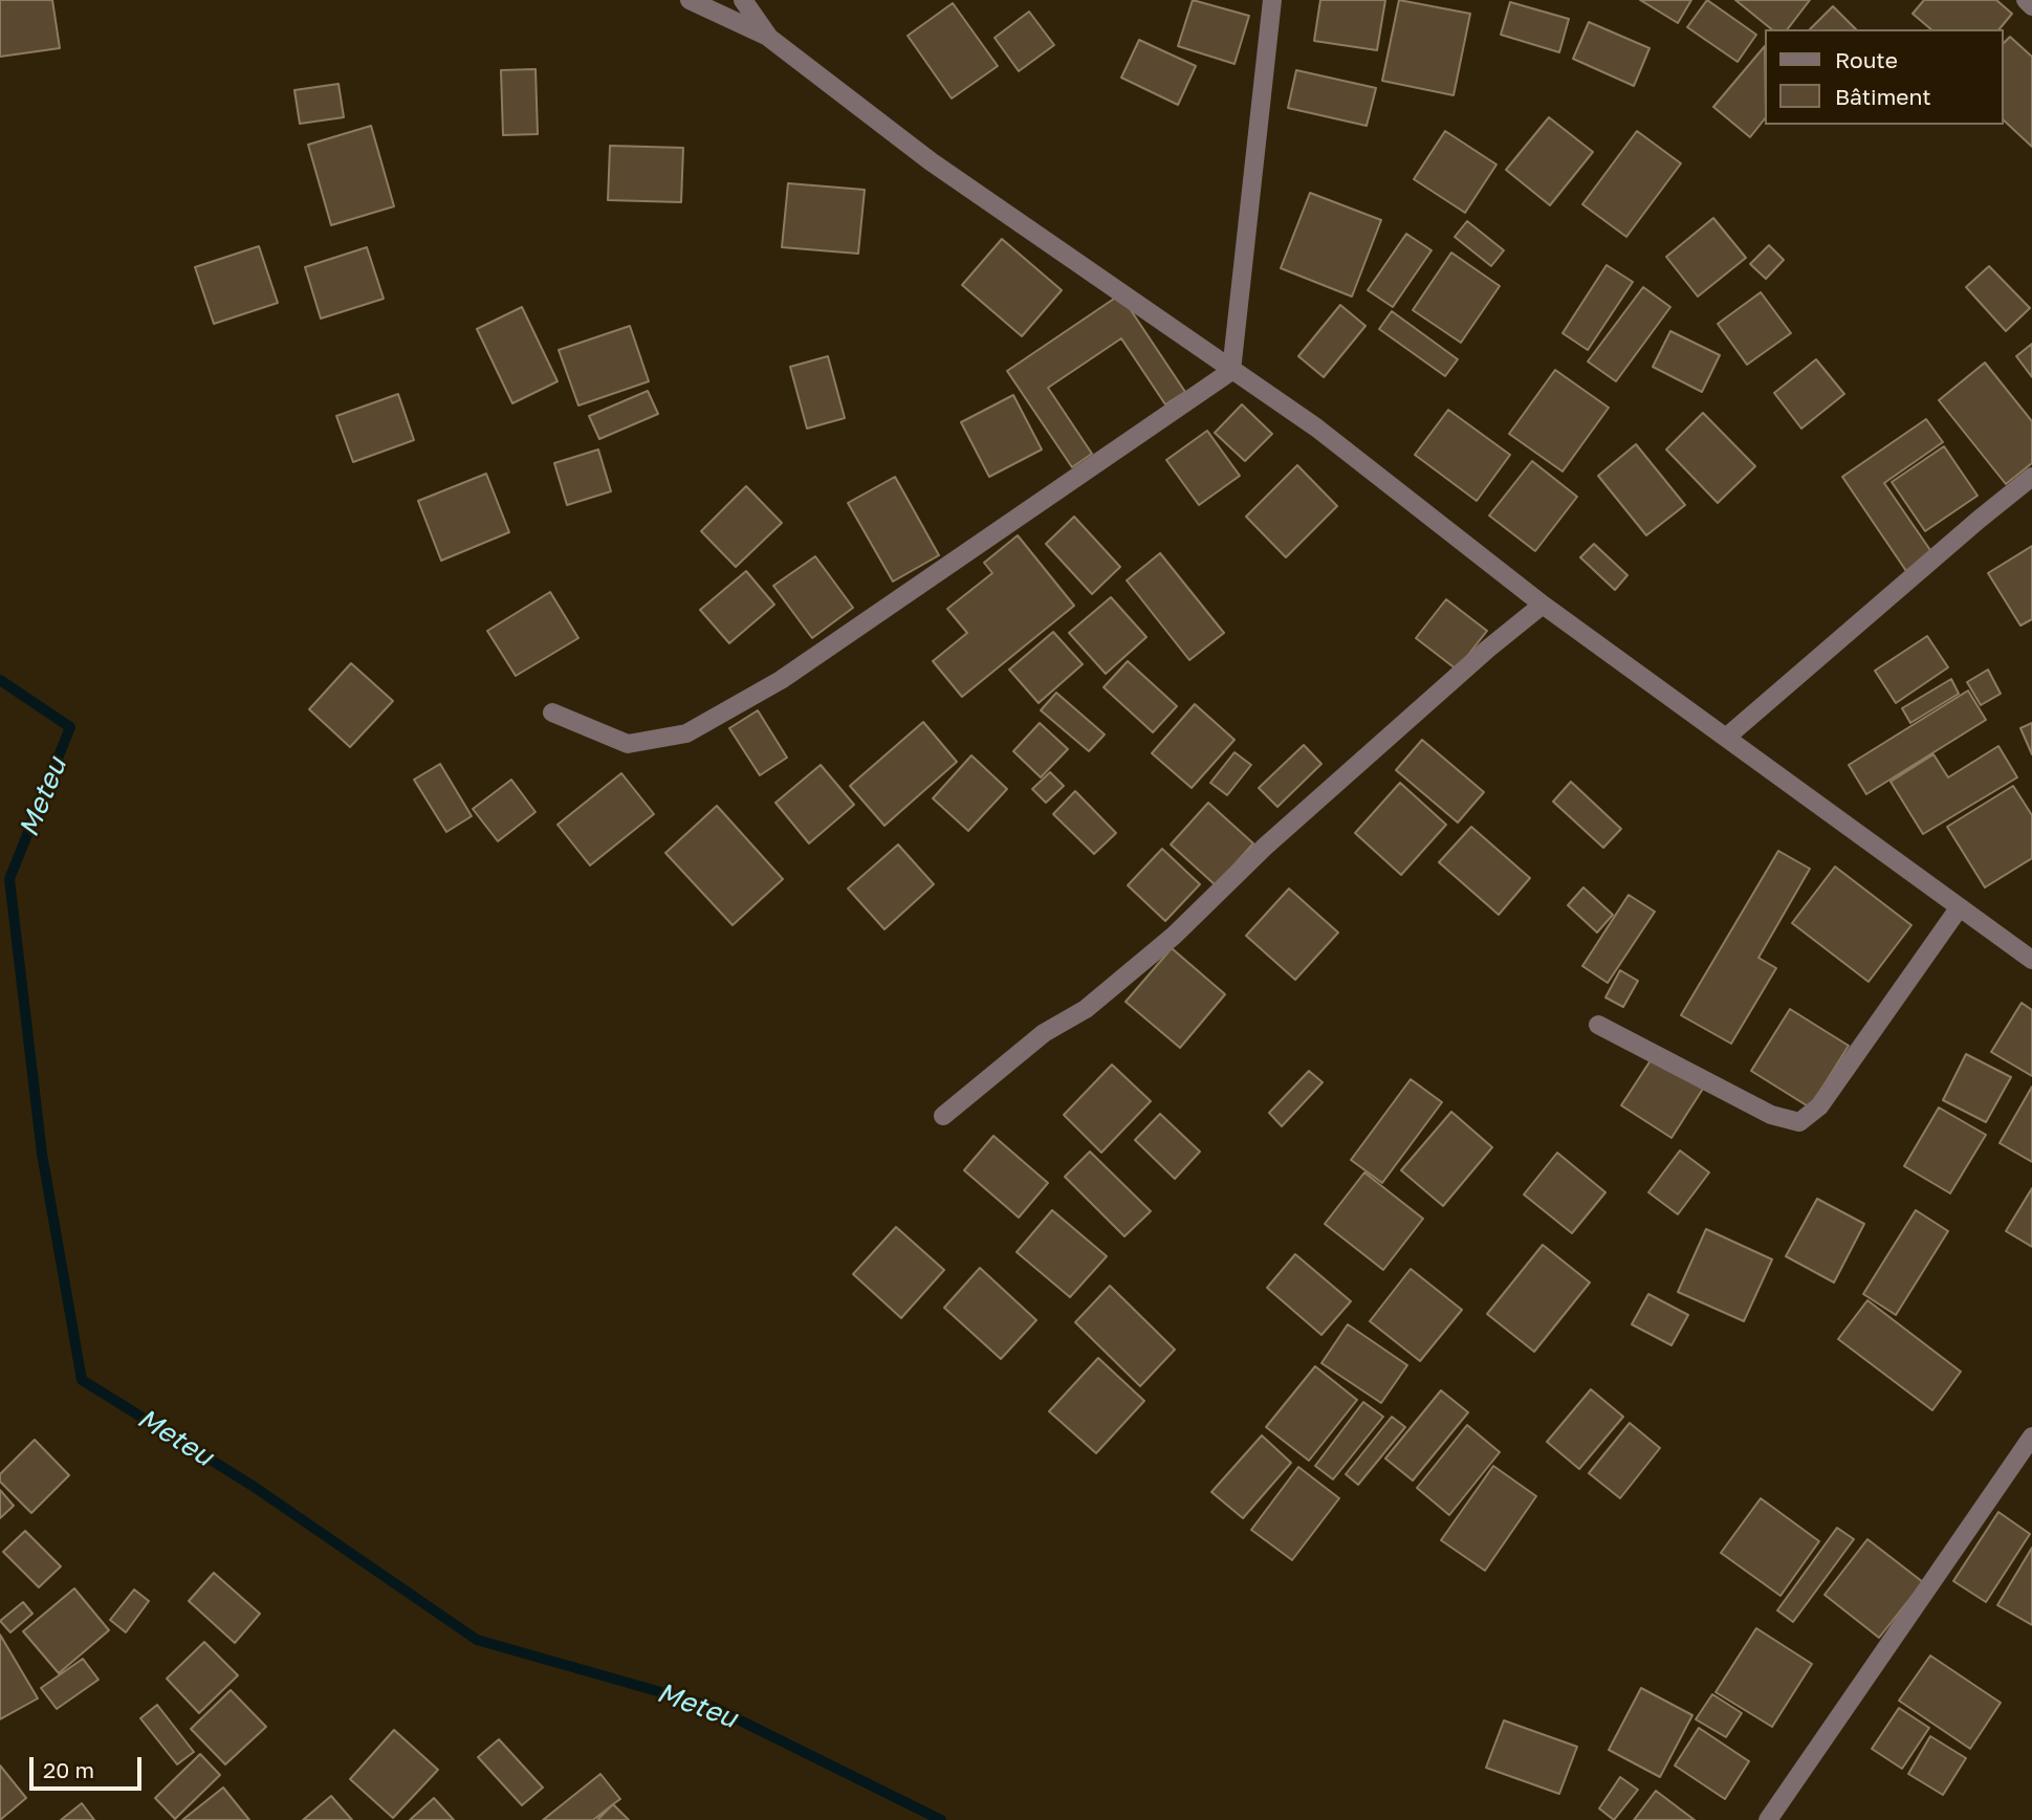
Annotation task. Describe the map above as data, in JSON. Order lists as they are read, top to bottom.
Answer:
{
  "water": ["Meteu"],
  "legend": ["Route", "Bâtiment"],
  "scale_bar": "20 m"
}
